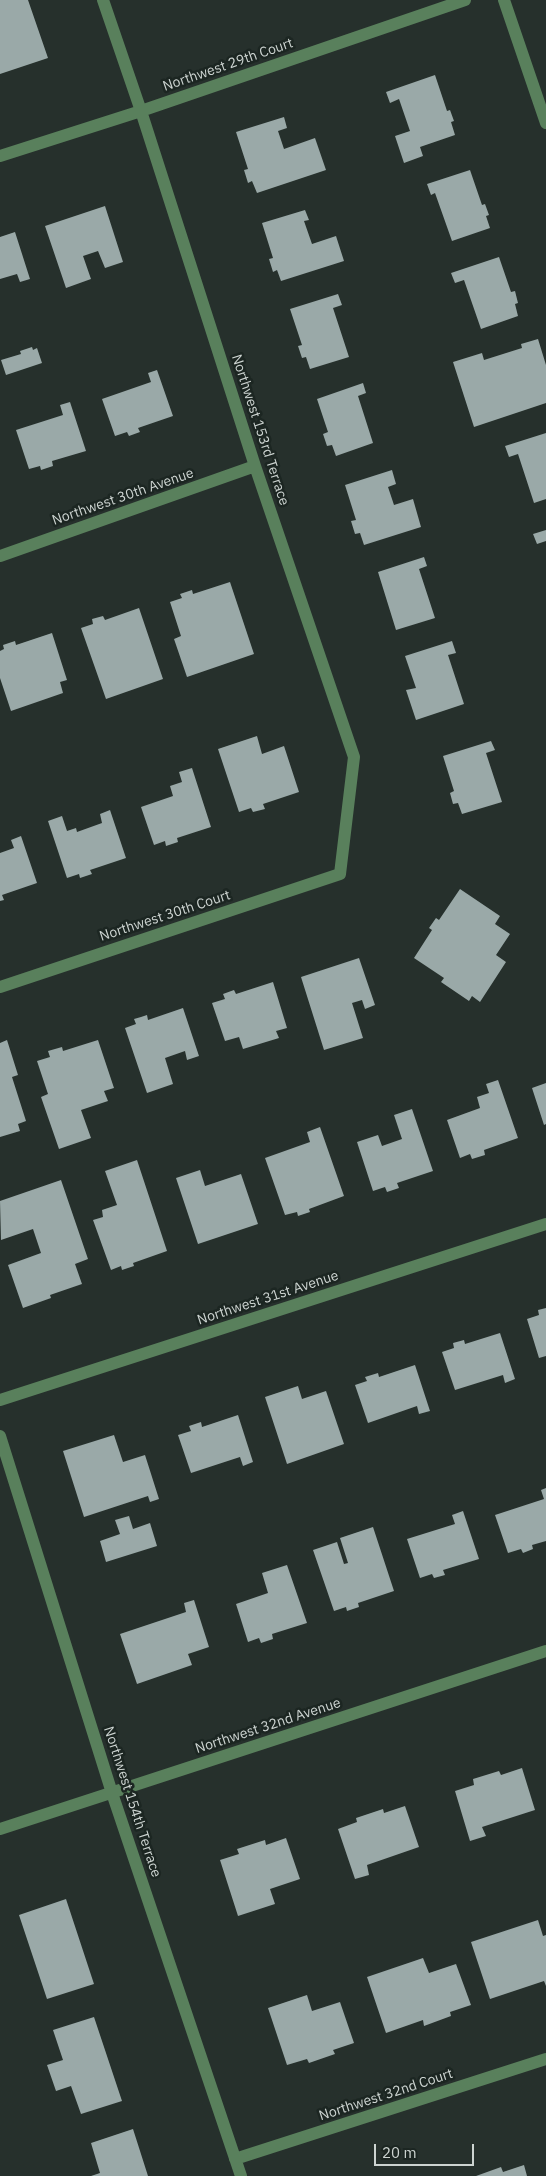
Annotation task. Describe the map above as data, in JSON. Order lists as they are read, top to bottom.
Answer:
{
  "streets": {
    "street": [
      "Northwest 29th Court",
      "Northwest 153rd Terrace",
      "Northwest 30th Avenue",
      "Northwest 30th Court",
      "Northwest 31st Avenue",
      "Northwest 32nd Avenue",
      "Northwest 154th Terrace",
      "Northwest 32nd Court"
    ]
  },
  "crossings": [
    ["Northwest 29th Court", "Northwest 153rd Terrace"],
    ["Northwest 153rd Terrace", "Northwest 30th Avenue"],
    ["Northwest 153rd Terrace", "Northwest 30th Court"],
    ["Northwest 32nd Avenue", "Northwest 154th Terrace"],
    ["Northwest 154th Terrace", "Northwest 32nd Court"]
  ],
  "scale_bar": "20 m"
}
